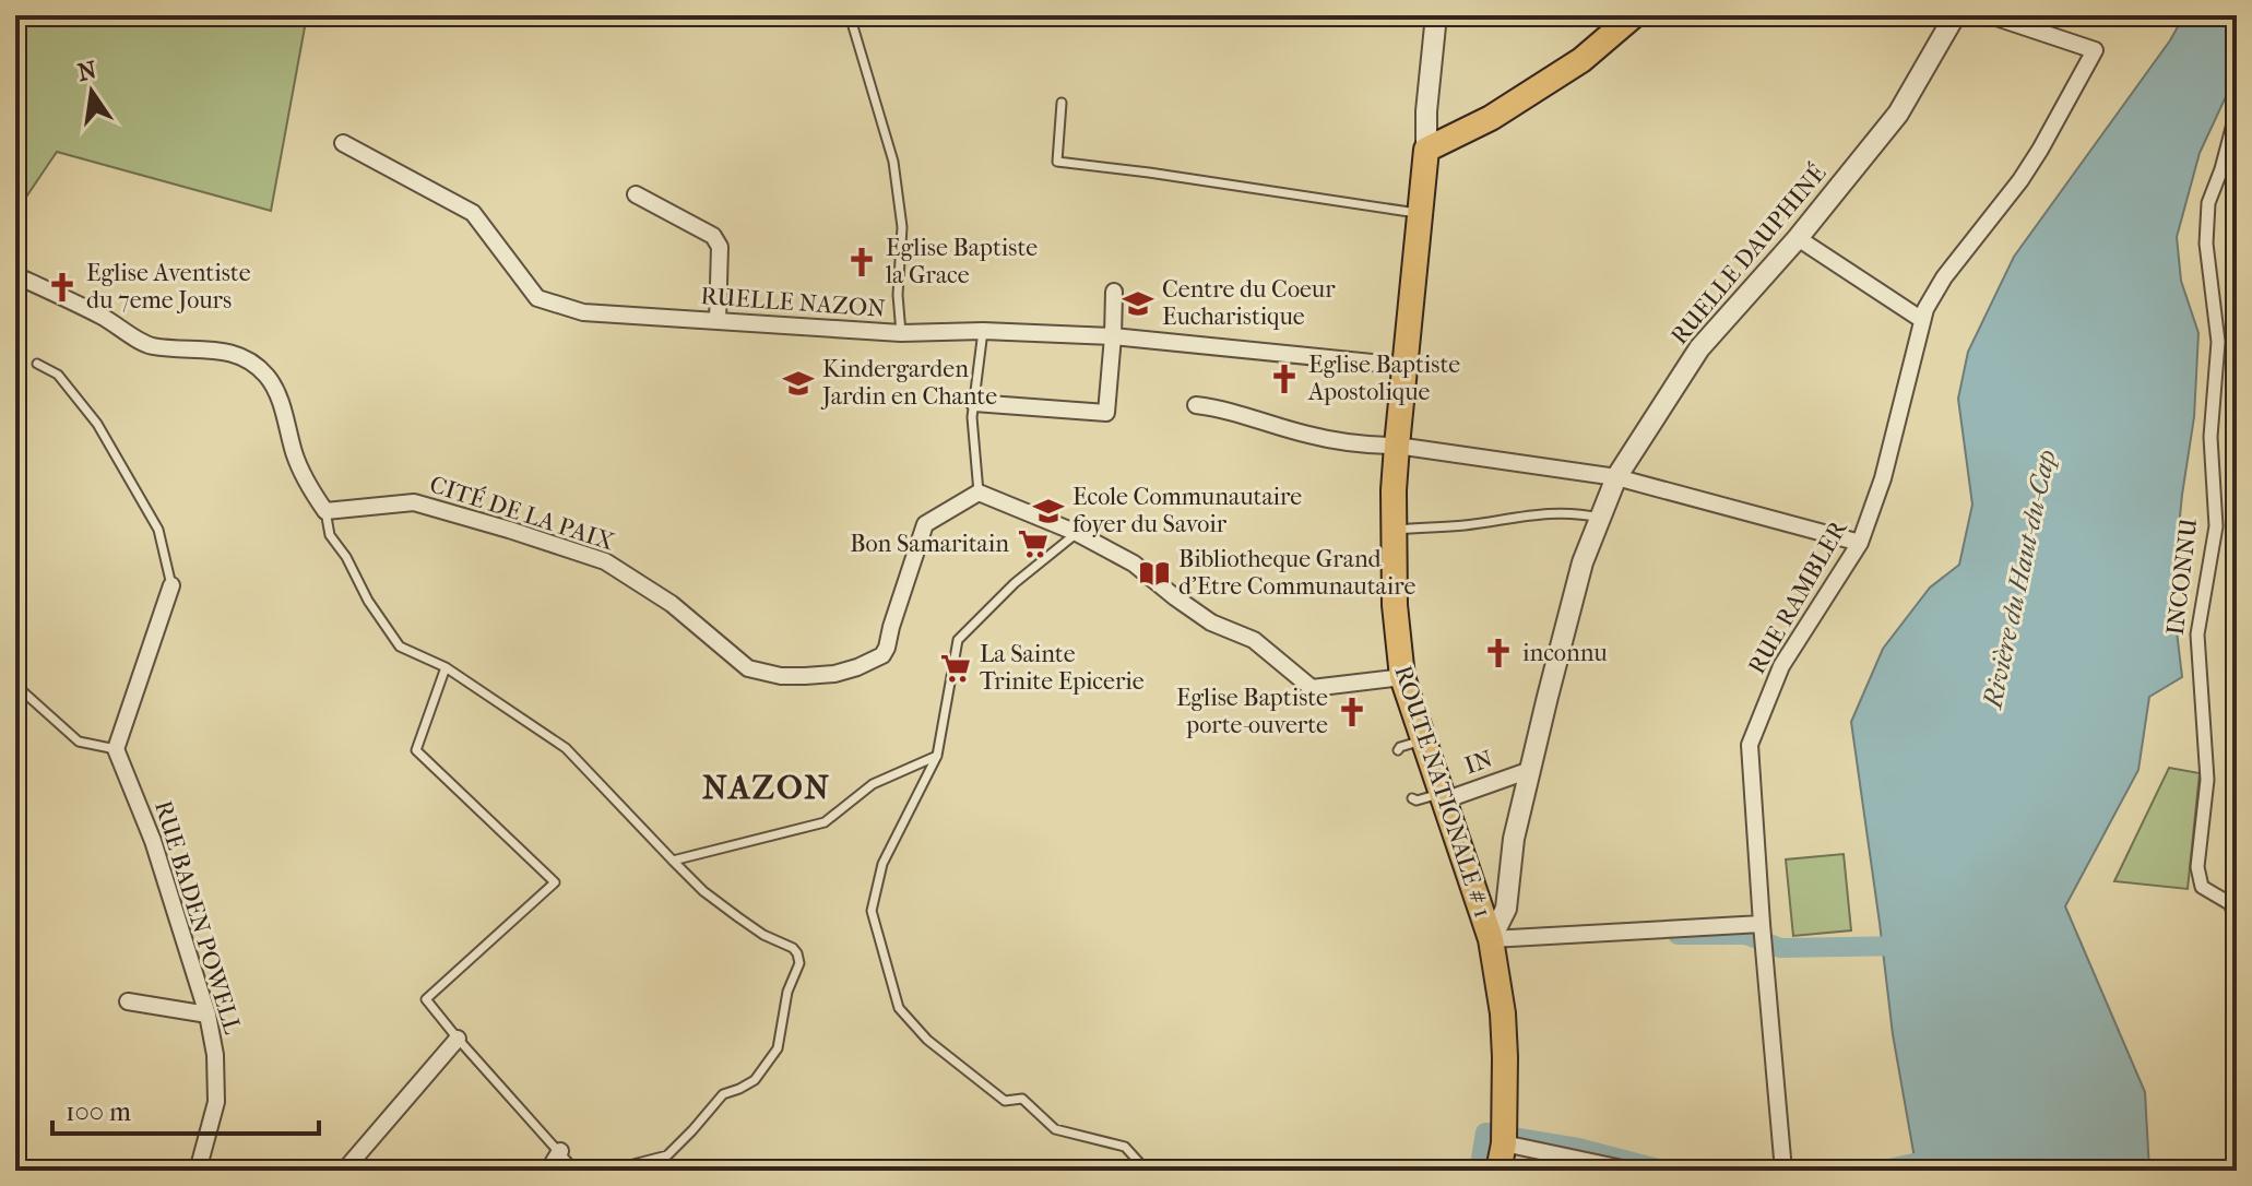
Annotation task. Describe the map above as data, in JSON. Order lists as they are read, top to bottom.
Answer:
{
  "streets": {
    "main road": ["ROUTE NATIONALE # 1"],
    "street": [
      "RUELLE DAUPHINÉ",
      "RUELLE NAZON",
      "CITÉ DE LA PAIX",
      "INCONNU",
      "RUE RAMBLER",
      "IN",
      "RUE BADEN POWELL"
    ]
  },
  "crossings": [
    ["RUELLE DAUPHINÉ", "IN"],
    ["RUELLE DAUPHINÉ", "ROUTE NATIONALE # 1"],
    ["RUELLE NAZON", "ROUTE NATIONALE # 1"],
    ["IN", "ROUTE NATIONALE # 1"]
  ],
  "districts": ["NAZON"],
  "water": ["Rivière du Haut-du-Cap"],
  "places": {
    "church": [
      "Eglise Baptiste la Grace",
      "Eglise Aventiste du 7eme Jours",
      "Eglise Baptiste Apostolique",
      "inconnu",
      "Eglise Baptiste porte-ouverte"
    ],
    "school or university": ["Centre du Coeur Eucharistique", "Kindergarden Jardin en Chante", "Ecole Communautaire foyer du Savoir"],
    "supermarket": ["Bon Samaritain", "La Sainte Trinite Epicerie"],
    "library": ["Bibliotheque Grand d'Etre Communautaire"]
  },
  "scale_bar": "100 m",
  "north": "top"
}
